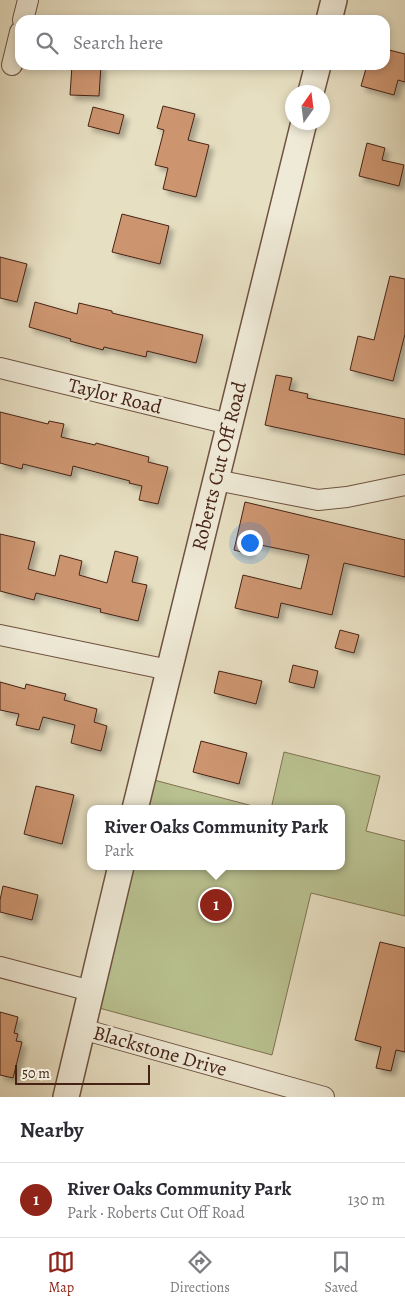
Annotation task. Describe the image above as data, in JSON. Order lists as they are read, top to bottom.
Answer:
{
  "streets": {
    "street": ["Taylor Road", "Roberts Cut Off Road", "Blackstone Drive"]
  },
  "crossings": [
    ["Taylor Road", "Roberts Cut Off Road"]
  ],
  "scale_bar": "50 m",
  "north": "top",
  "page": {
    "search": "Search here",
    "popup": ["River Oaks Community Park", "Park"],
    "pins": "1",
    "scale": "50 m",
    "heading": "Nearby",
    "list": [
      {
        "mark": "1",
        "name": "River Oaks Community Park",
        "note": "Park · Roberts Cut Off Road",
        "value": "130 m"
      }
    ],
    "nav": ["Map", "Directions", "Saved"]
  }
}
